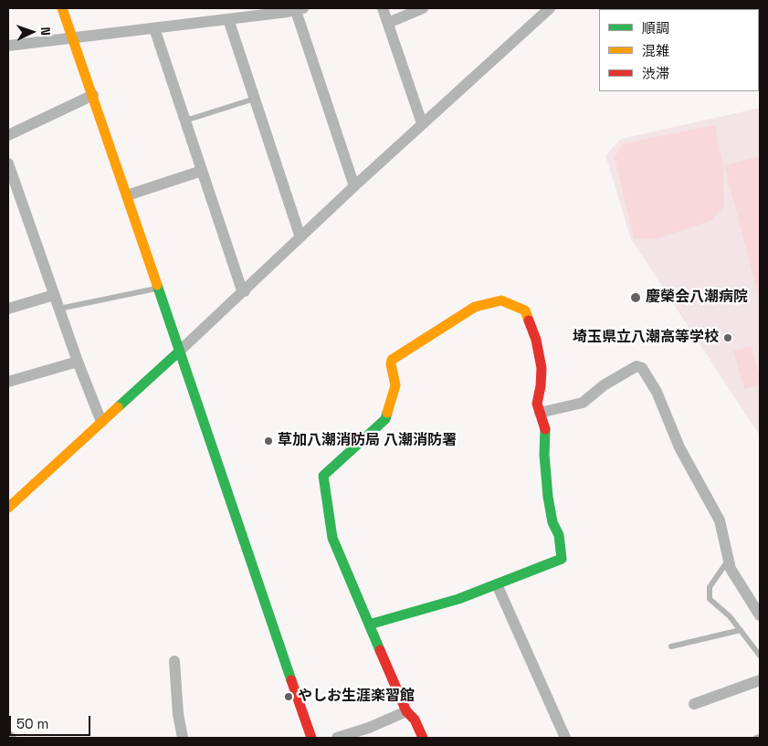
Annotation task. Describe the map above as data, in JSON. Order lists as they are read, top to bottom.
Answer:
{
  "places": [
    "慶榮会八潮病院",
    "埼玉県立八潮高等学校",
    "草加八潮消防局 八潮消防署",
    "やしお生涯楽習館"
  ],
  "legend": ["順調", "混雑", "渋滞"],
  "scale_bar": "50 m",
  "north": "right"
}
